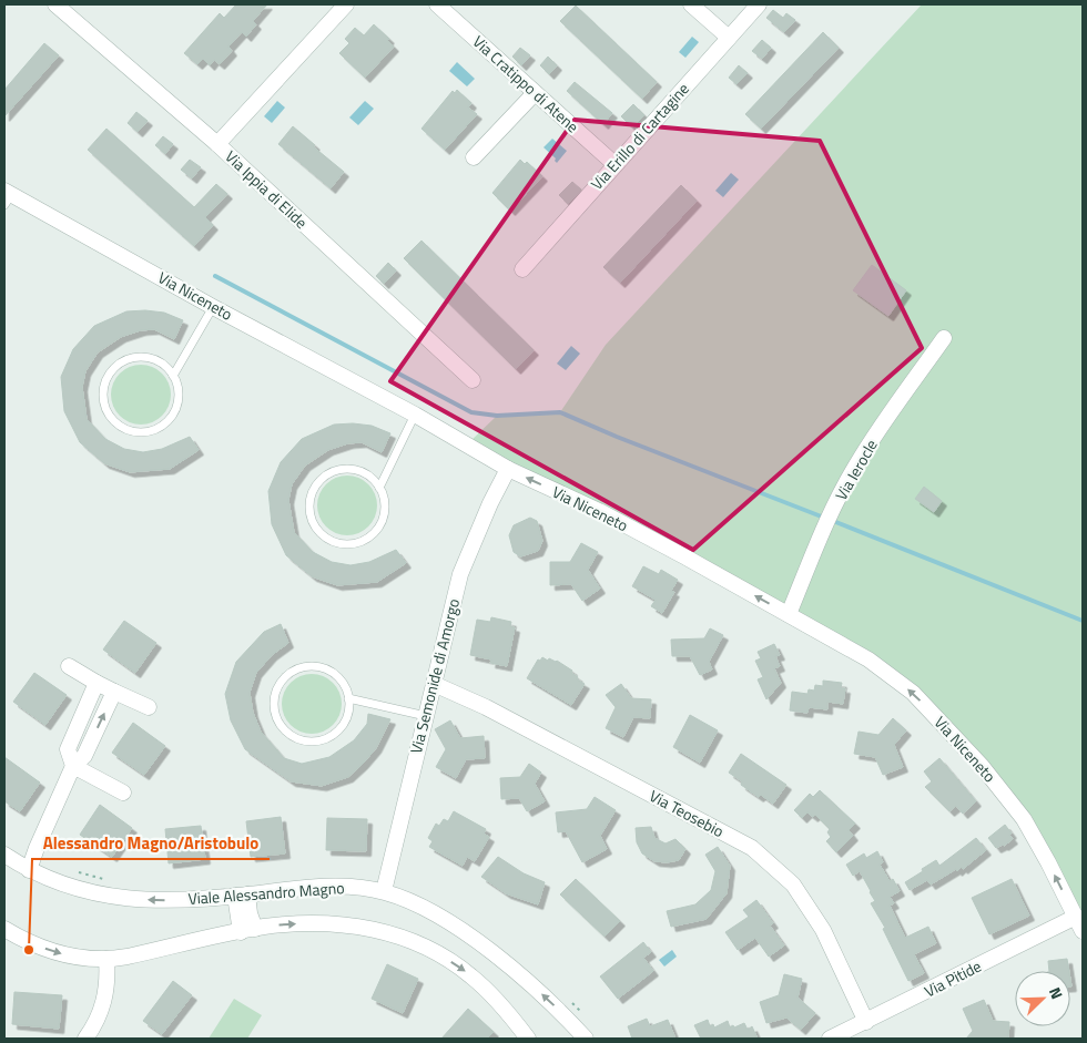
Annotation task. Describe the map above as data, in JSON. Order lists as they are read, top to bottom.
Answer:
{
  "streets": {
    "street": [
      "Via Cratippo di Atene",
      "Via Erillo di Cartagine",
      "Via Ippia di Elide",
      "Via Niceneto",
      "Via Ierocle",
      "Via Semonide di Amorgo",
      "Via Teosebio",
      "Viale Alessandro Magno",
      "Via Pitide"
    ]
  },
  "crossings": [
    ["Via Cratippo di Atene", "Via Erillo di Cartagine"],
    ["Via Niceneto", "Via Ierocle"],
    ["Via Niceneto", "Via Semonide di Amorgo"],
    ["Via Niceneto", "Via Pitide"],
    ["Via Semonide di Amorgo", "Via Teosebio"],
    ["Via Semonide di Amorgo", "Viale Alessandro Magno"],
    ["Via Teosebio", "Via Pitide"]
  ],
  "one_way": ["Via Niceneto"],
  "places": ["Alessandro Magno/Aristobulo"],
  "north": "top right"
}
